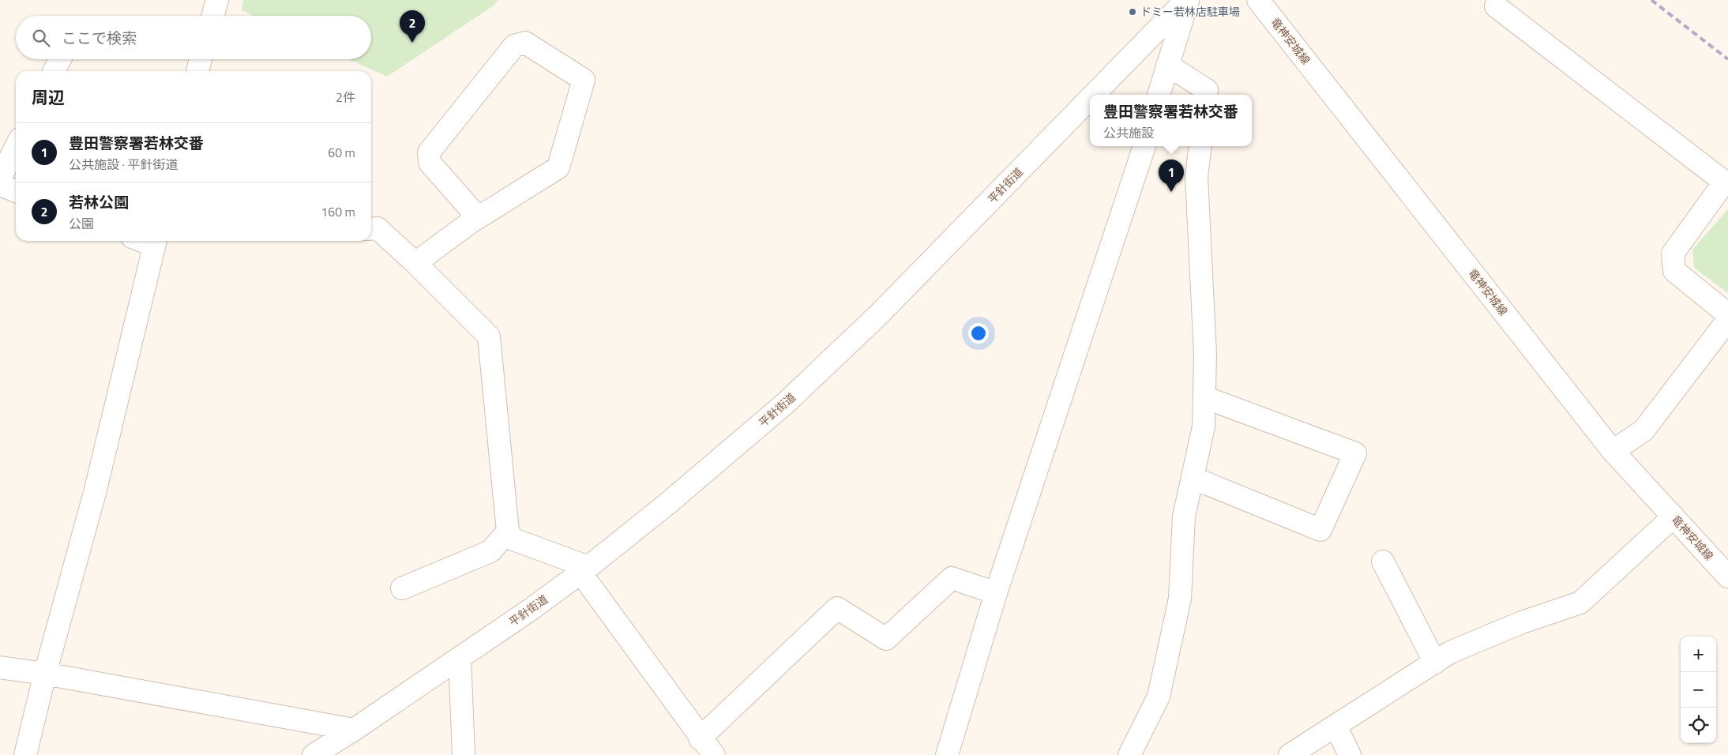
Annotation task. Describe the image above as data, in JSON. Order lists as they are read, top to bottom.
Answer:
{
  "streets": {
    "street": ["竜神安城線", "平針街道"]
  },
  "places": ["ドミー若林店駐車場"],
  "page": {
    "pins": ["2", "1"],
    "search": "ここで検索",
    "heading": ["周辺", "2件"],
    "popup": ["豊田警察署若林交番", "公共施設"],
    "list": [
      {
        "mark": "1",
        "name": "豊田警察署若林交番",
        "note": "公共施設 · 平針街道",
        "value": "60 m"
      },
      {
        "mark": "2",
        "name": "若林公園",
        "note": "公園",
        "value": "160 m"
      }
    ],
    "map_buttons": ["+", "−"]
  }
}
